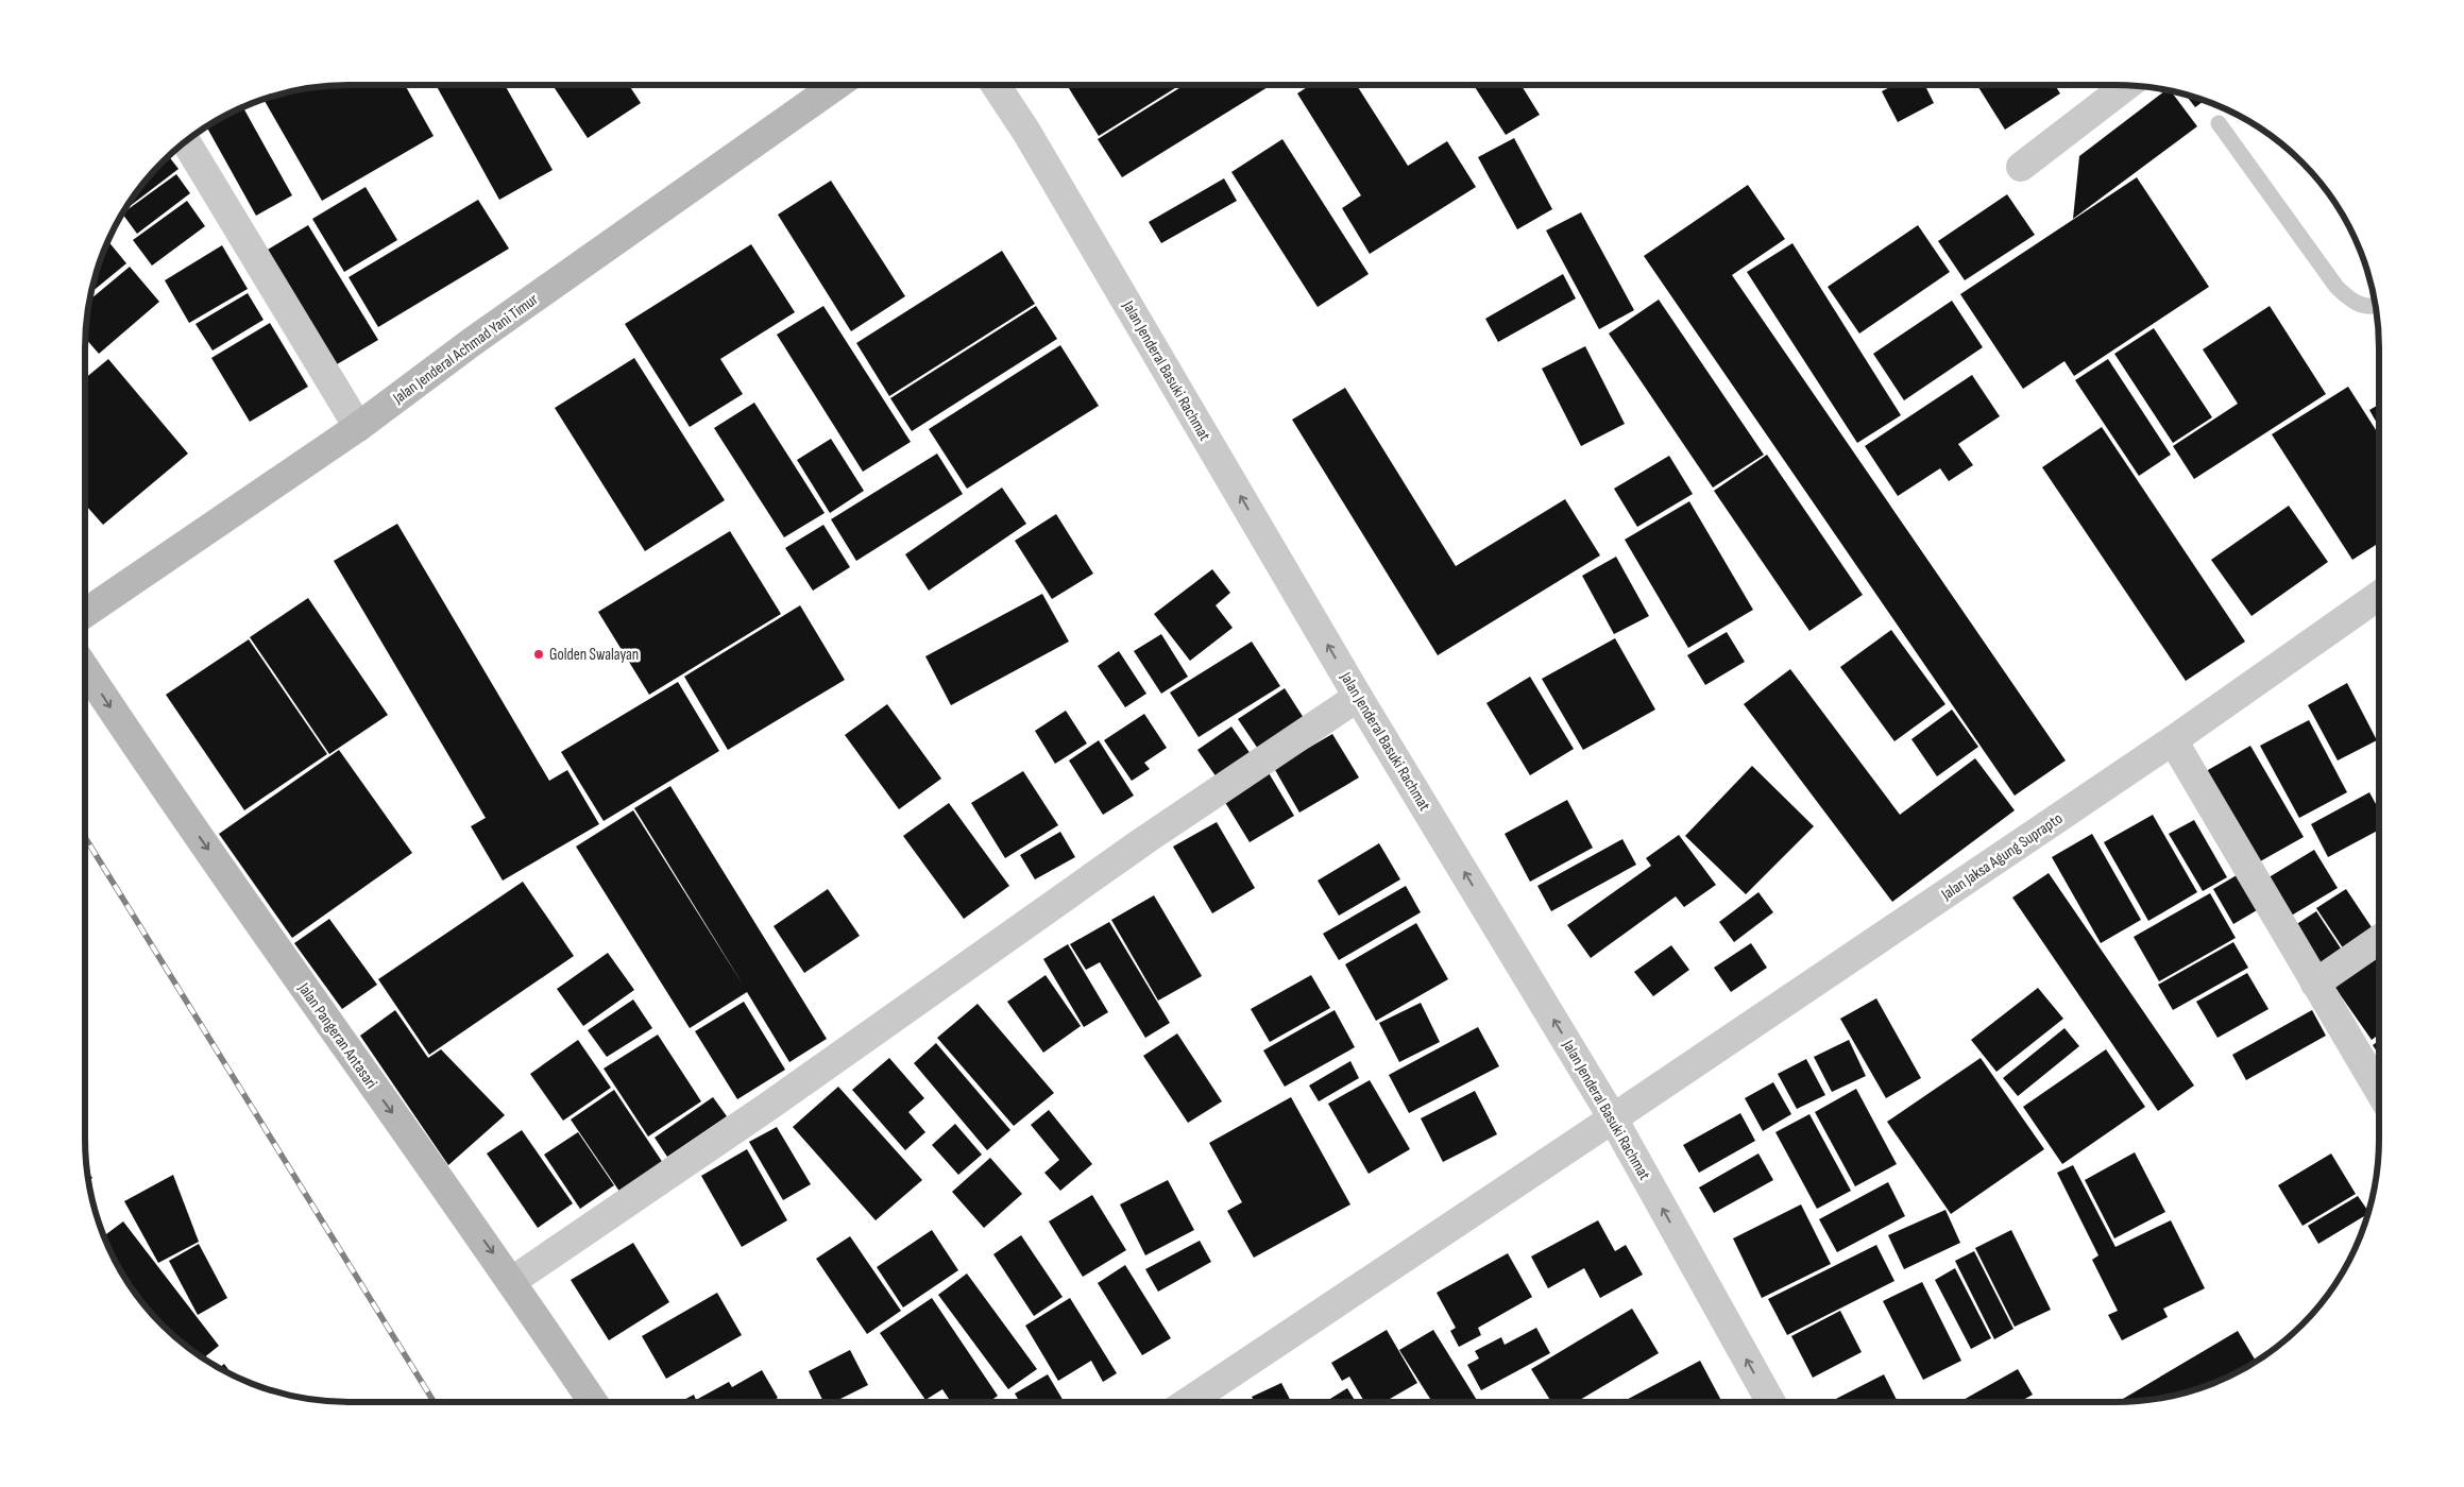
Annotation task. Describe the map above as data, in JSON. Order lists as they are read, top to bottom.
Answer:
{
  "streets": {
    "main road": ["Jalan Jenderal Achmad Yani Timur", "Jalan Pangeran Antasari"],
    "street": ["Jalan Jenderal Basuki Rachmat", "Jalan Jaksa Agung Suprapto"]
  },
  "crossings": [
    ["Jalan Jenderal Basuki Rachmat", "Jalan Jaksa Agung Suprapto"]
  ],
  "one_way": ["Jalan Jenderal Basuki Rachmat", "Jalan Pangeran Antasari"],
  "places": ["Golden Swalayan"]
}
